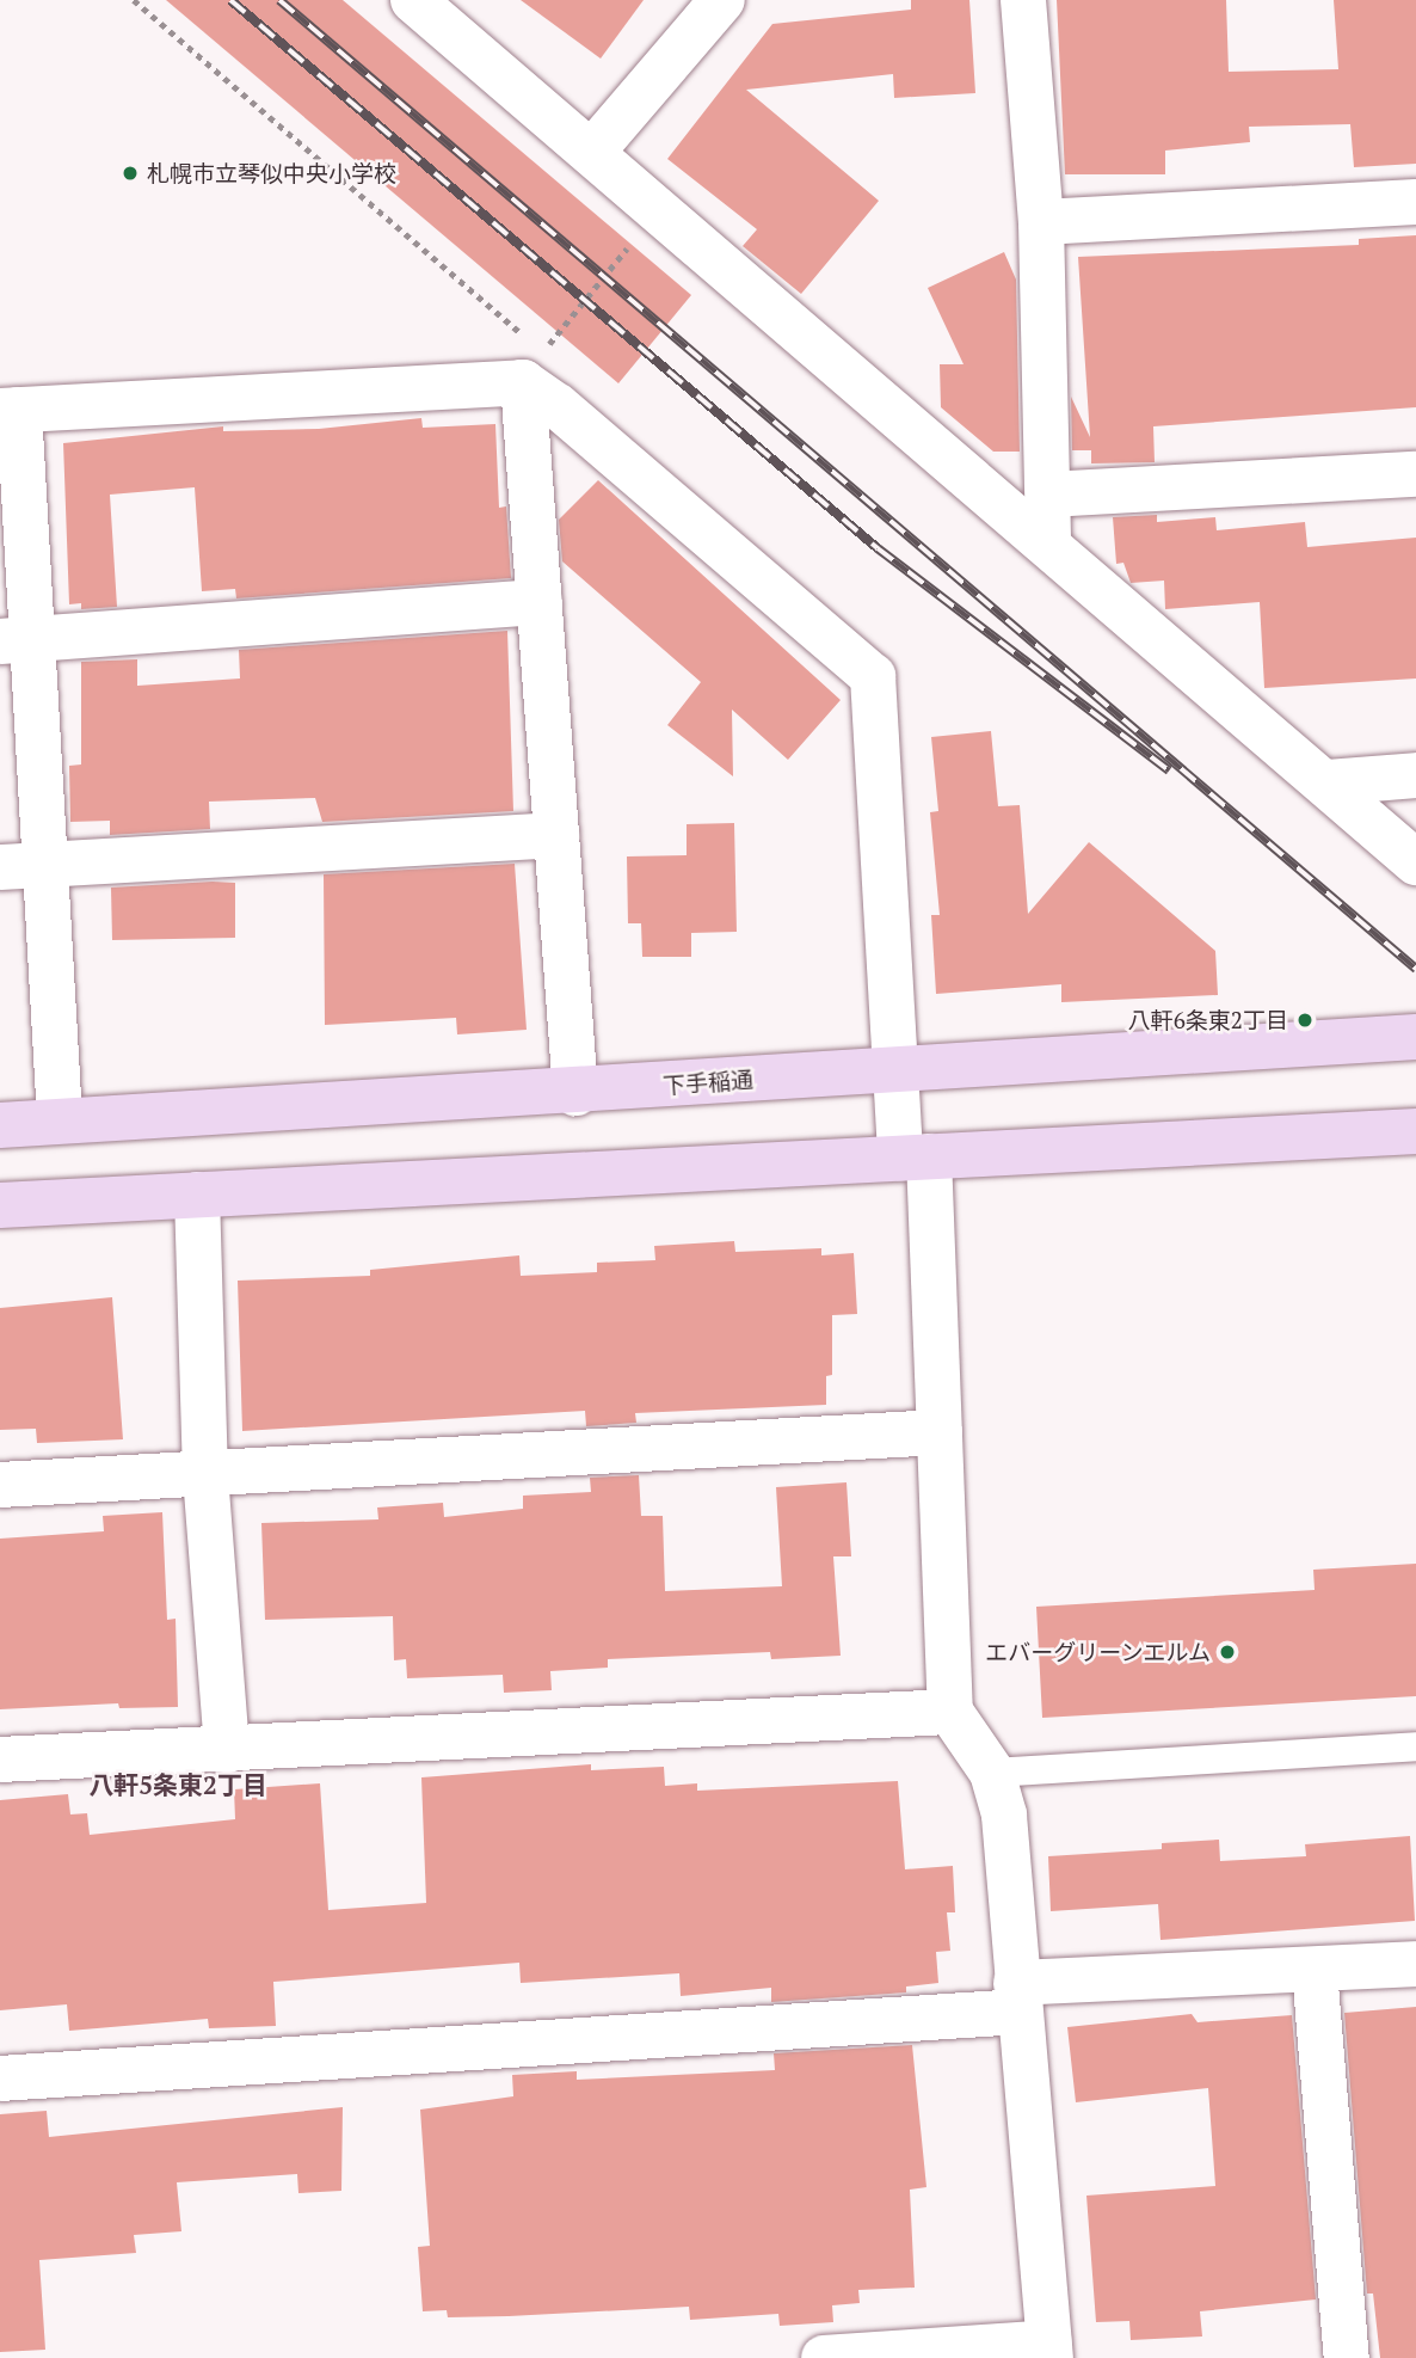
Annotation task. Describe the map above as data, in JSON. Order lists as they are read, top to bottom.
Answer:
{
  "streets": {
    "main road": ["下手稲通"]
  },
  "districts": ["八軒5条東2丁目"],
  "places": ["札幌市立琴似中央小学校", "八軒6条東2丁目", "エバーグリーンエルム"]
}
